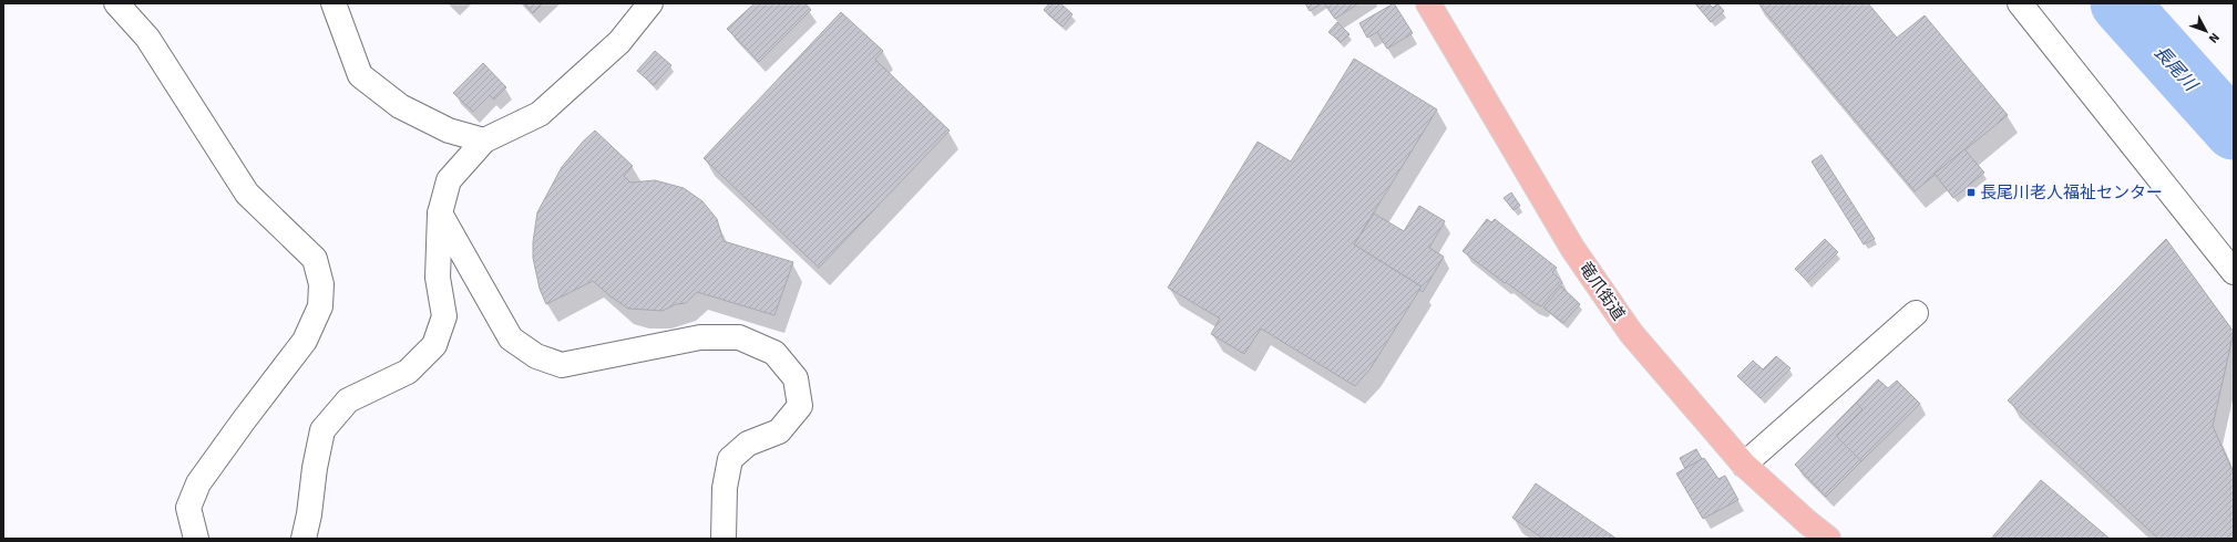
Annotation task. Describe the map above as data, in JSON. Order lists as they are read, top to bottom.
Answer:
{
  "streets": {
    "main road": ["竜爪街道"]
  },
  "water": ["長尾川"],
  "places": {
    "transit": ["長尾川老人福祉センター"]
  },
  "north": "bottom right"
}
